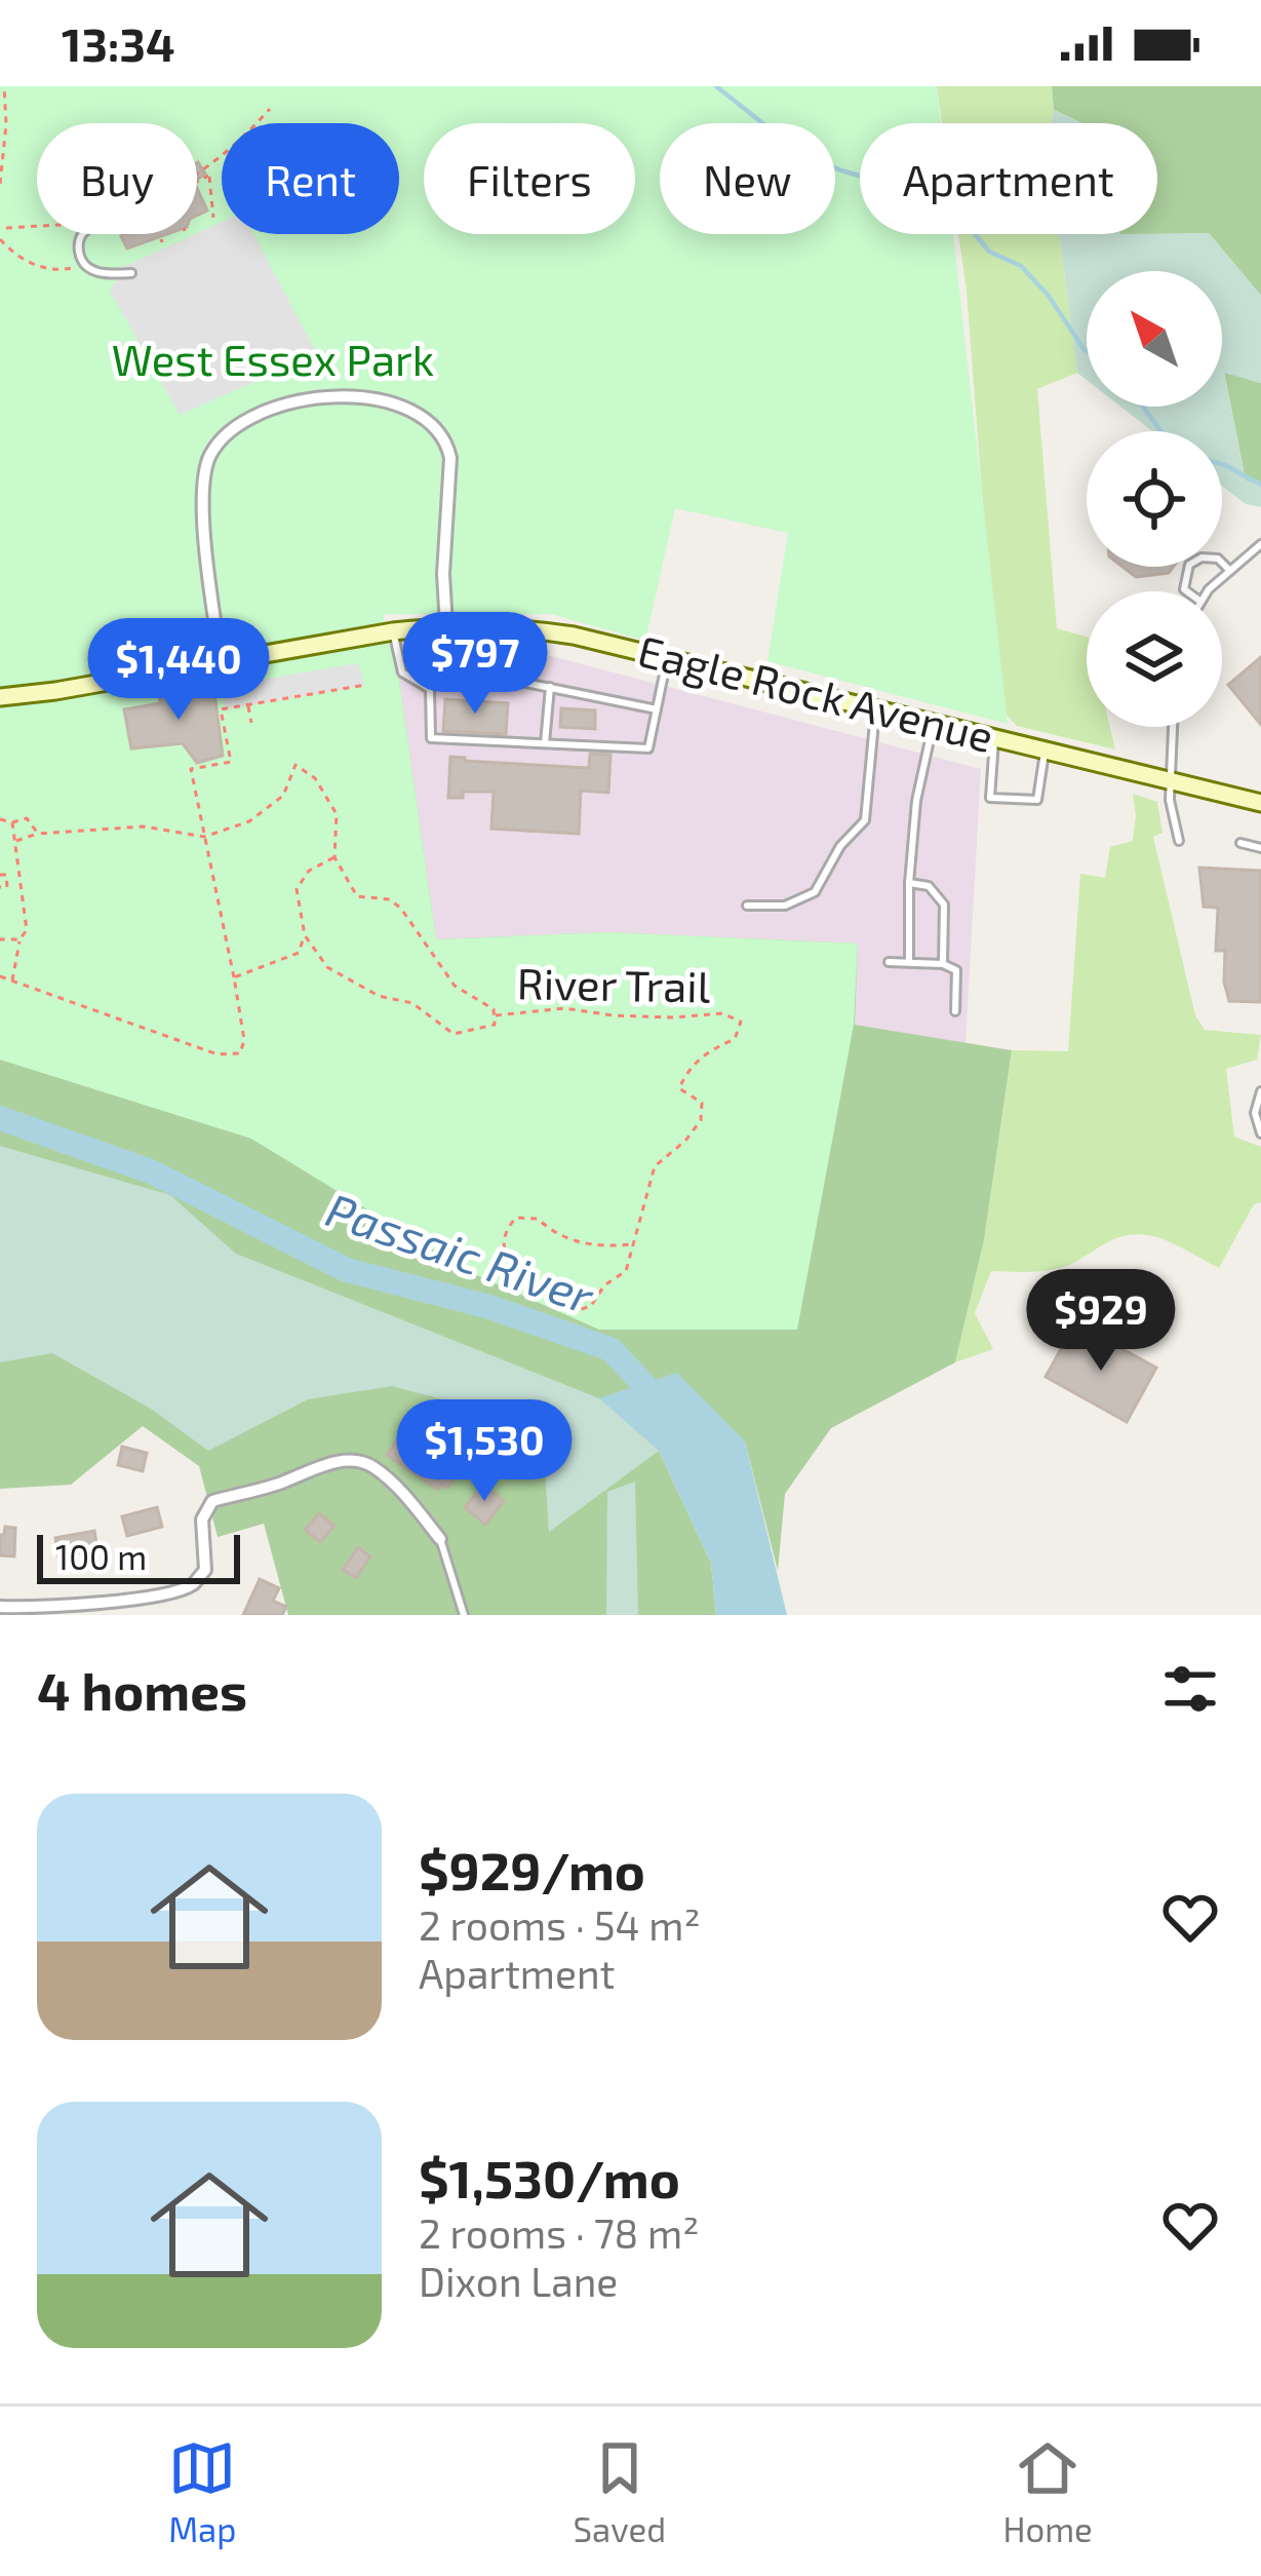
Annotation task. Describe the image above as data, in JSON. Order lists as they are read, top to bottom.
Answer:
{
  "streets": {
    "main road": ["Eagle Rock Avenue"],
    "path": ["River Trail"]
  },
  "water": ["Passaic River"],
  "parks": ["West Essex Park"],
  "scale_bar": "100 m",
  "north": "top left",
  "page": {
    "status": "13:34",
    "chip": [
      "Buy",
      "Rent",
      "Filters",
      "New",
      "Apartment"
    ],
    "price": [
      "$797",
      "$1,440",
      "$929",
      "$1,530"
    ],
    "scale": "100 m",
    "heading": "4 homes",
    "list": [
      {
        "name": "$929/mo",
        "note": "2 rooms · 54 m² · Apartment"
      },
      {
        "name": "$1,530/mo",
        "note": "2 rooms · 78 m² · Dixon Lane"
      }
    ],
    "tabs": ["Map", "Saved", "Home"]
  }
}
